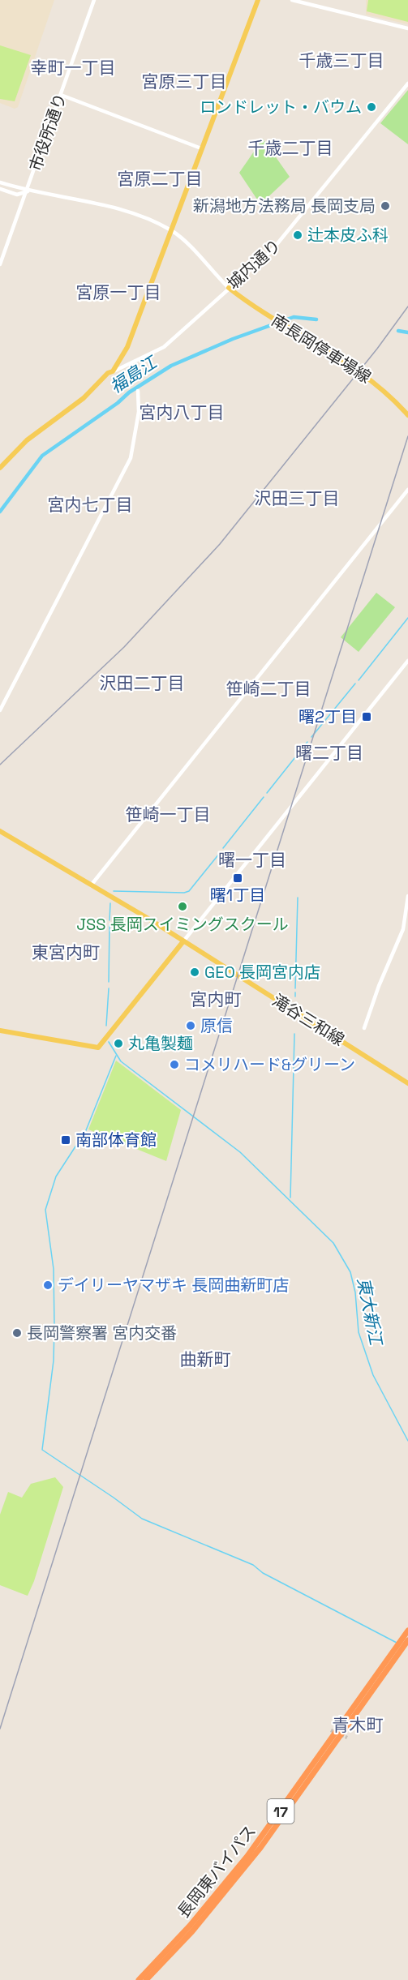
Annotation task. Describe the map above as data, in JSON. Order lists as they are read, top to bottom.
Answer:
{
  "streets": {
    "highway": ["17", "長岡東バイパス"],
    "main road": ["南長岡停車場線", "滝谷三和線"],
    "street": ["市役所通り", "城内通り"]
  },
  "crossings": [
    ["城内通り", "南長岡停車場線"]
  ],
  "districts": [
    "千歳三丁目",
    "幸町一丁目",
    "宮原三丁目",
    "千歳二丁目",
    "宮原二丁目",
    "宮原一丁目",
    "宮内八丁目",
    "沢田三丁目",
    "宮内七丁目",
    "沢田二丁目",
    "笹崎二丁目",
    "曙二丁目",
    "笹崎一丁目",
    "曙一丁目",
    "東宮内町",
    "宮内町",
    "曲新町",
    "青木町"
  ],
  "water": ["福島江", "東大新江"],
  "places": {
    "other": [
      "ロンドレット・バウム",
      "新潟地方法務局 長岡支局",
      "辻本皮ふ科",
      "JSS 長岡スイミングスクール",
      "GEO 長岡宮内店",
      "原信",
      "丸亀製麺",
      "コメリハード&グリーン",
      "デイリーヤマザキ 長岡曲新町店",
      "長岡警察署 宮内交番"
    ],
    "transit": ["曙2丁目", "曙1丁目", "南部体育館"]
  }
}
